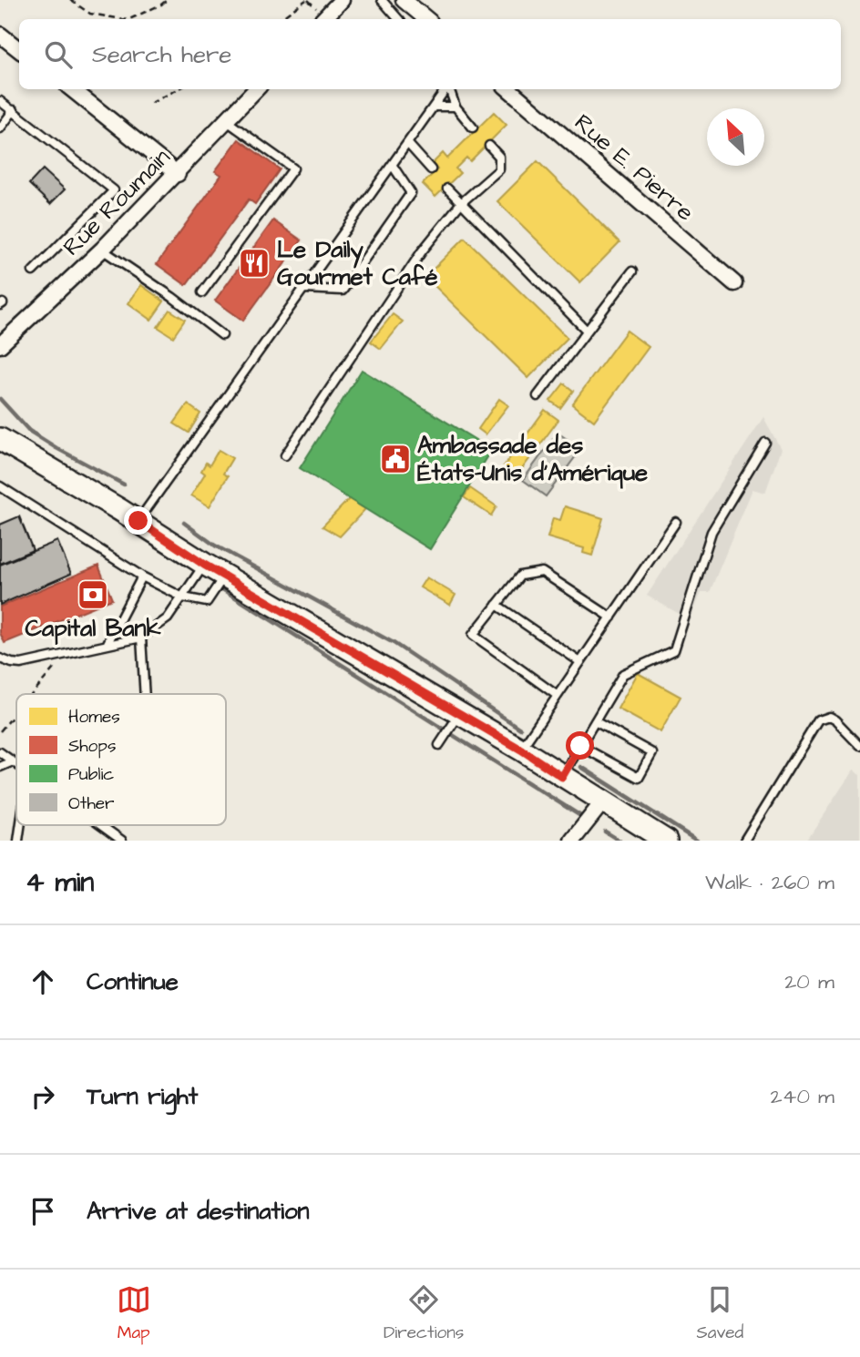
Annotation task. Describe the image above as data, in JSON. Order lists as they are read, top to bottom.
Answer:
{
  "streets": {
    "street": ["Rue E. Pierre", "Rue Roumain"]
  },
  "places": {
    "restaurant": ["Le Daily Gourmet Café"],
    "public building": ["Ambassade des États-Unis d'Amérique"],
    "bank": ["Capital Bank"]
  },
  "legend": [
    "Homes",
    "Shops",
    "Public",
    "Other"
  ],
  "north": "top left",
  "page": {
    "search": "Search here",
    "heading": ["4 min", "Walk · 260 m"],
    "list": [
      ["Continue", "20 m"],
      ["Turn right", "240 m"],
      "Arrive at destination"
    ],
    "nav": ["Map", "Directions", "Saved"]
  }
}
